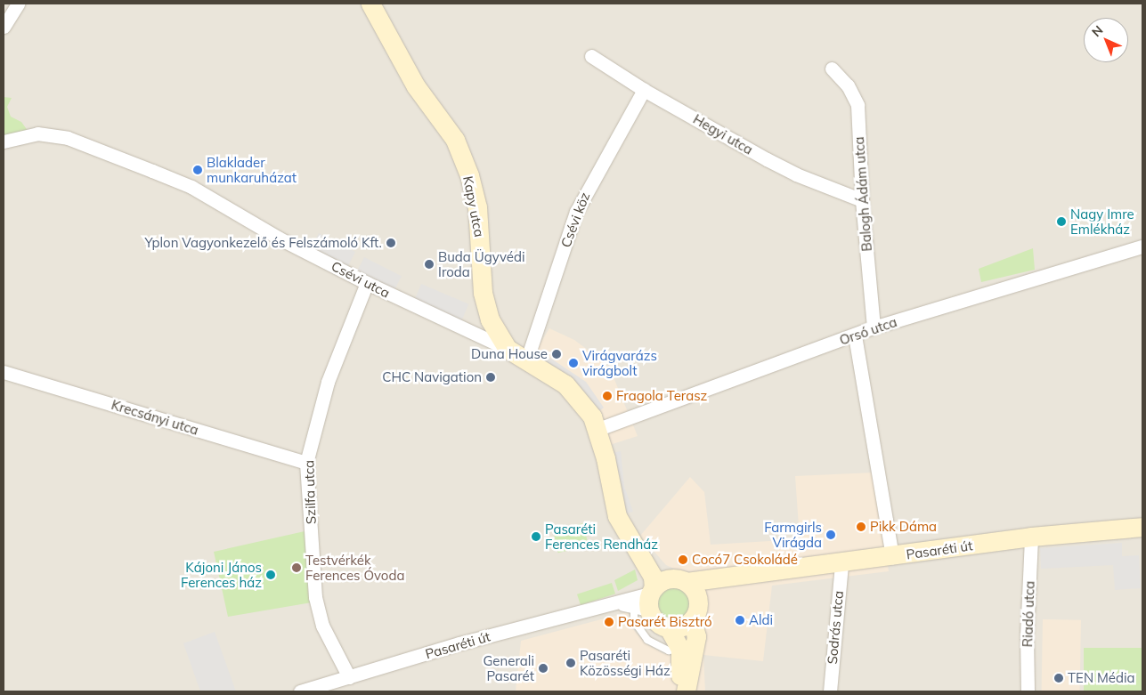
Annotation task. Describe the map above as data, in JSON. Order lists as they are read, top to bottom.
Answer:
{
  "streets": {
    "street": [
      "Hegyi utca",
      "Balogh Ádám utca",
      "Kapy utca",
      "Csévi köz",
      "Csévi utca",
      "Orsó utca",
      "Krecsányi utca",
      "Szilfa utca",
      "Pasaréti út",
      "Riadó utca",
      "Sodrás utca"
    ]
  },
  "crossings": [
    ["Hegyi utca", "Balogh Ádám utca"],
    ["Hegyi utca", "Csévi köz"],
    ["Balogh Ádám utca", "Orsó utca"],
    ["Kapy utca", "Csévi utca"],
    ["Csévi köz", "Csévi utca"],
    ["Csévi utca", "Orsó utca"],
    ["Csévi utca", "Szilfa utca"],
    ["Csévi utca", "Pasaréti út"],
    ["Krecsányi utca", "Szilfa utca"],
    ["Szilfa utca", "Pasaréti út"],
    ["Pasaréti út", "Riadó utca"],
    ["Pasaréti út", "Sodrás utca"]
  ],
  "places": [
    "Blaklader munkaruházat",
    "Nagy Imre Emlékház",
    "Yplon Vagyonkezelő és Felszámoló Kft.",
    "Buda Ügyvédi Iroda",
    "Duna House",
    "Virágvarázs virágbolt",
    "CHC Navigation",
    "Fragola Terasz",
    "Pikk Dáma",
    "Farmgirls Virágda",
    "Pasaréti Ferences Rendház",
    "Cocó7 Csokoládé",
    "Testvérkék Ferences Óvoda",
    "Kájoni János Ferences ház",
    "Aldi",
    "Pasarét Bisztró",
    "Pasaréti Közösségi Ház",
    "Generali Pasarét",
    "TEN Média"
  ],
  "north": "top left"
}
